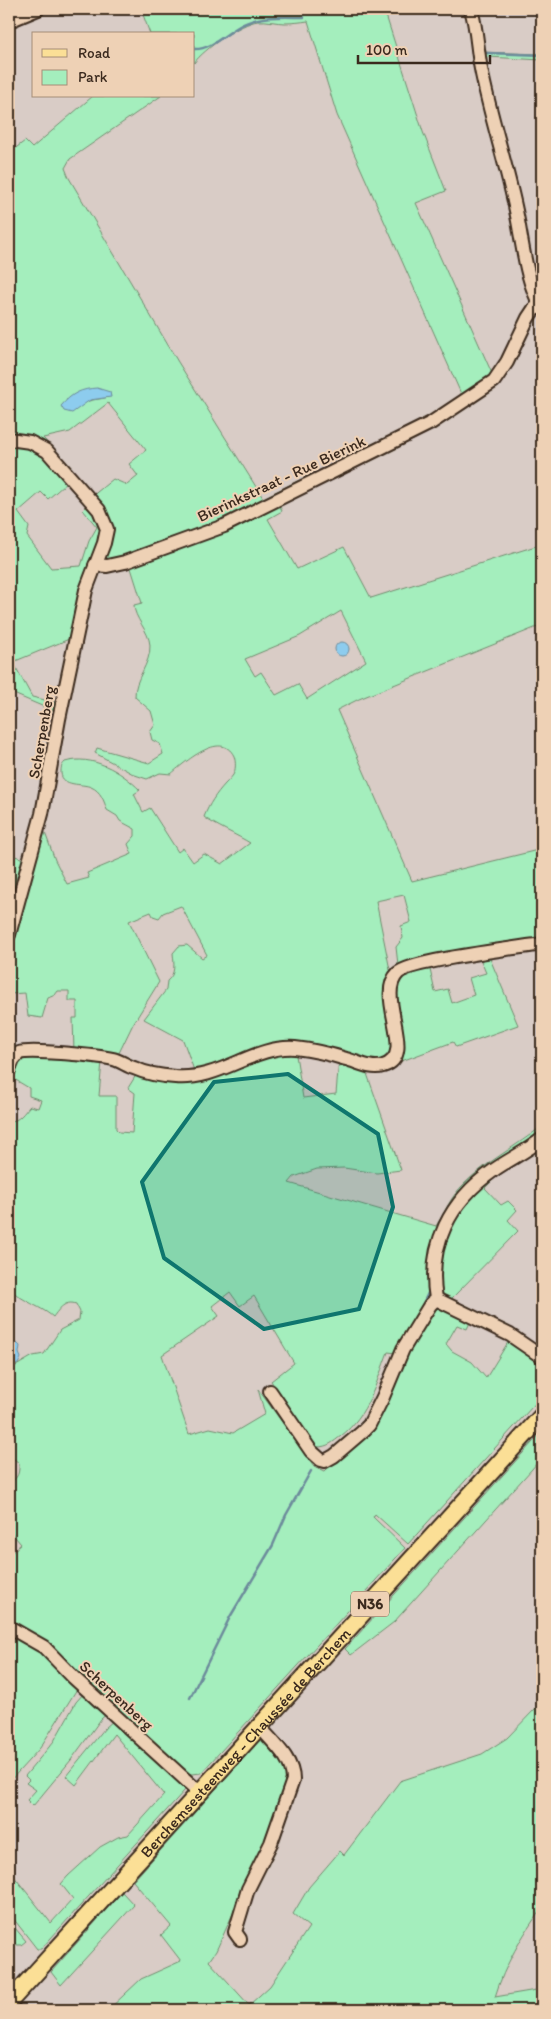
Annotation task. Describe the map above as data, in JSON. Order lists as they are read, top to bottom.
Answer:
{
  "streets": {
    "main road": ["N36", "Berchemsesteenweg - Chaussée de Berchem"],
    "street": ["Bierinkstraat - Rue Bierink", "Scherpenberg"]
  },
  "crossings": [
    ["Bierinkstraat - Rue Bierink", "Scherpenberg"],
    ["Scherpenberg", "Berchemsesteenweg - Chaussée de Berchem"]
  ],
  "legend": ["Road", "Park"],
  "scale_bar": "100 m"
}
